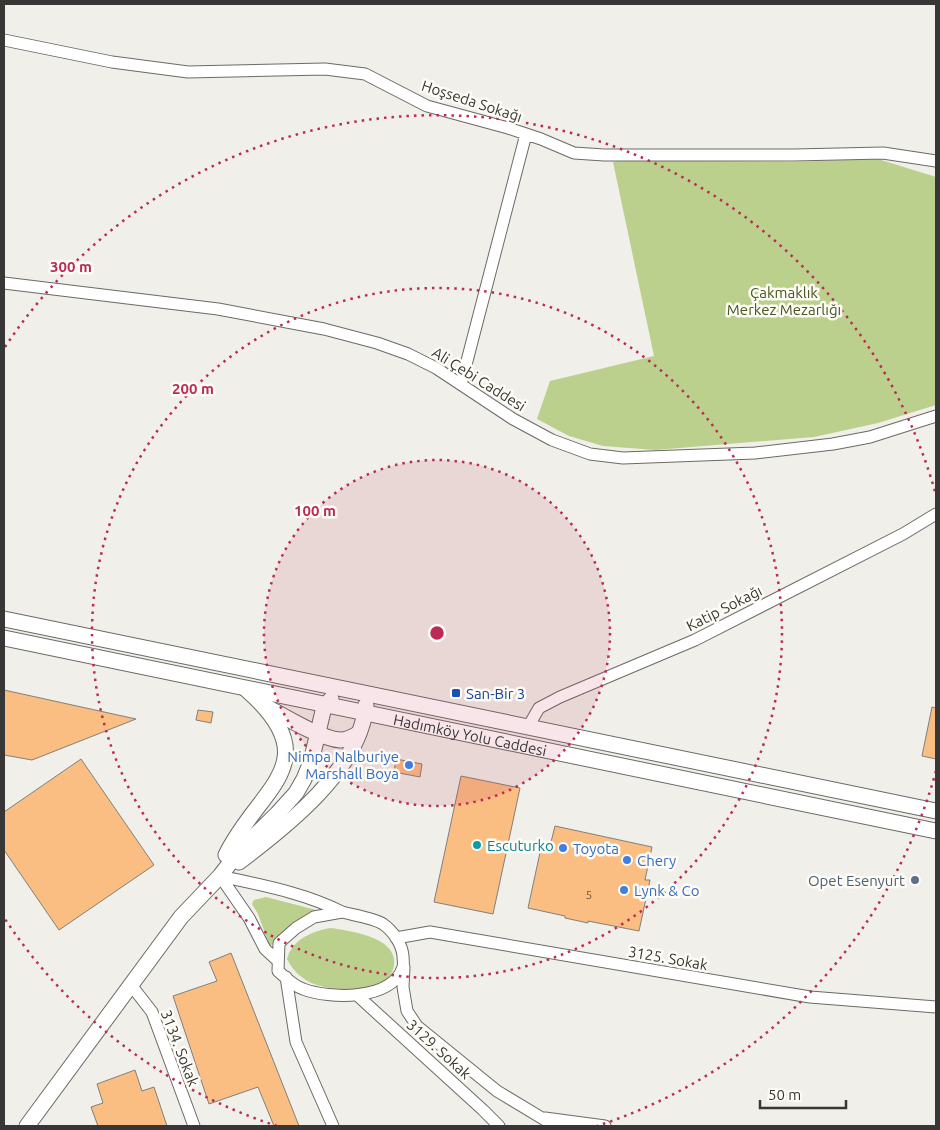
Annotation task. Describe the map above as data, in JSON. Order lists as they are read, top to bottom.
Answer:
{
  "streets": {
    "main road": ["Hadımköy Yolu Caddesi"],
    "street": [
      "Hoşseda Sokağı",
      "Ali Çebi Caddesi",
      "Katip Sokağı",
      "3125. Sokak",
      "3134. Sokak",
      "3129. Sokak"
    ]
  },
  "crossings": [
    ["Katip Sokağı", "Hadımköy Yolu Caddesi"],
    ["3125. Sokak", "3129. Sokak"]
  ],
  "parks": ["Çakmaklık Merkez Mezarlığı"],
  "places": {
    "transit": ["San-Bir 3"],
    "other": [
      "Nimpa Nalburiye Marshall Boya",
      "Escuturko",
      "Toyota",
      "Chery",
      "Opet Esenyurt",
      "Lynk & Co"
    ]
  },
  "house_numbers": ["5"],
  "scale_bar": "50 m",
  "rings": ["300 m", "200 m", "100 m"]
}
